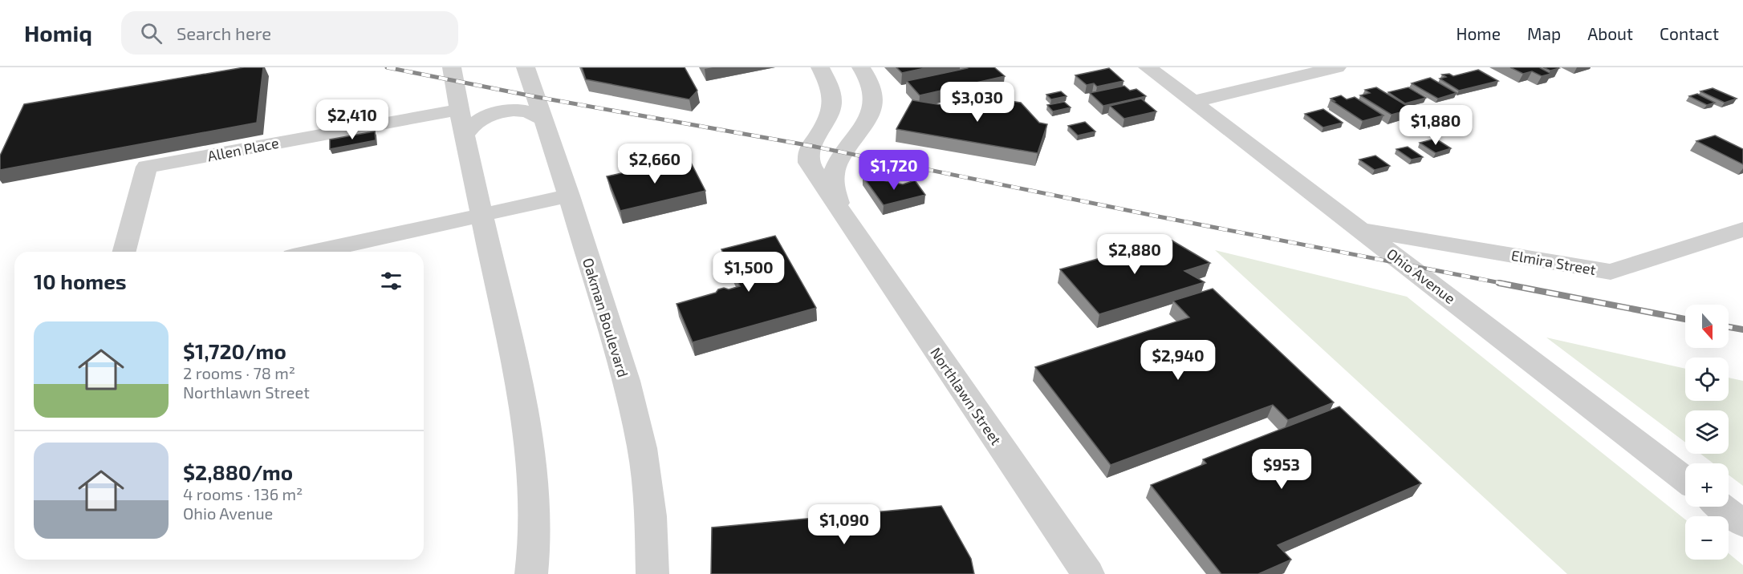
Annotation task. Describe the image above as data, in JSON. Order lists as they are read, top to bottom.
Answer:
{
  "streets": {
    "street": [
      "Allen Place",
      "Elmira Street",
      "Ohio Avenue",
      "Oakman Boulevard",
      "Northlawn Street"
    ]
  },
  "crossings": [
    ["Elmira Street", "Ohio Avenue"]
  ],
  "north": "bottom",
  "page": {
    "header": "Homiq",
    "search": "Search here",
    "nav": [
      "Home",
      "Map",
      "About",
      "Contact"
    ],
    "price": [
      "$3,030",
      "$2,410",
      "$1,880",
      "$2,660",
      "$1,720",
      "$2,880",
      "$1,500",
      "$2,940",
      "$953",
      "$1,090"
    ],
    "heading": "10 homes",
    "map_buttons": ["+", "−"],
    "list": [
      {
        "name": "$1,720/mo",
        "note": "2 rooms · 78 m² · Northlawn Street"
      },
      {
        "name": "$2,880/mo",
        "note": "4 rooms · 136 m² · Ohio Avenue"
      }
    ]
  }
}
